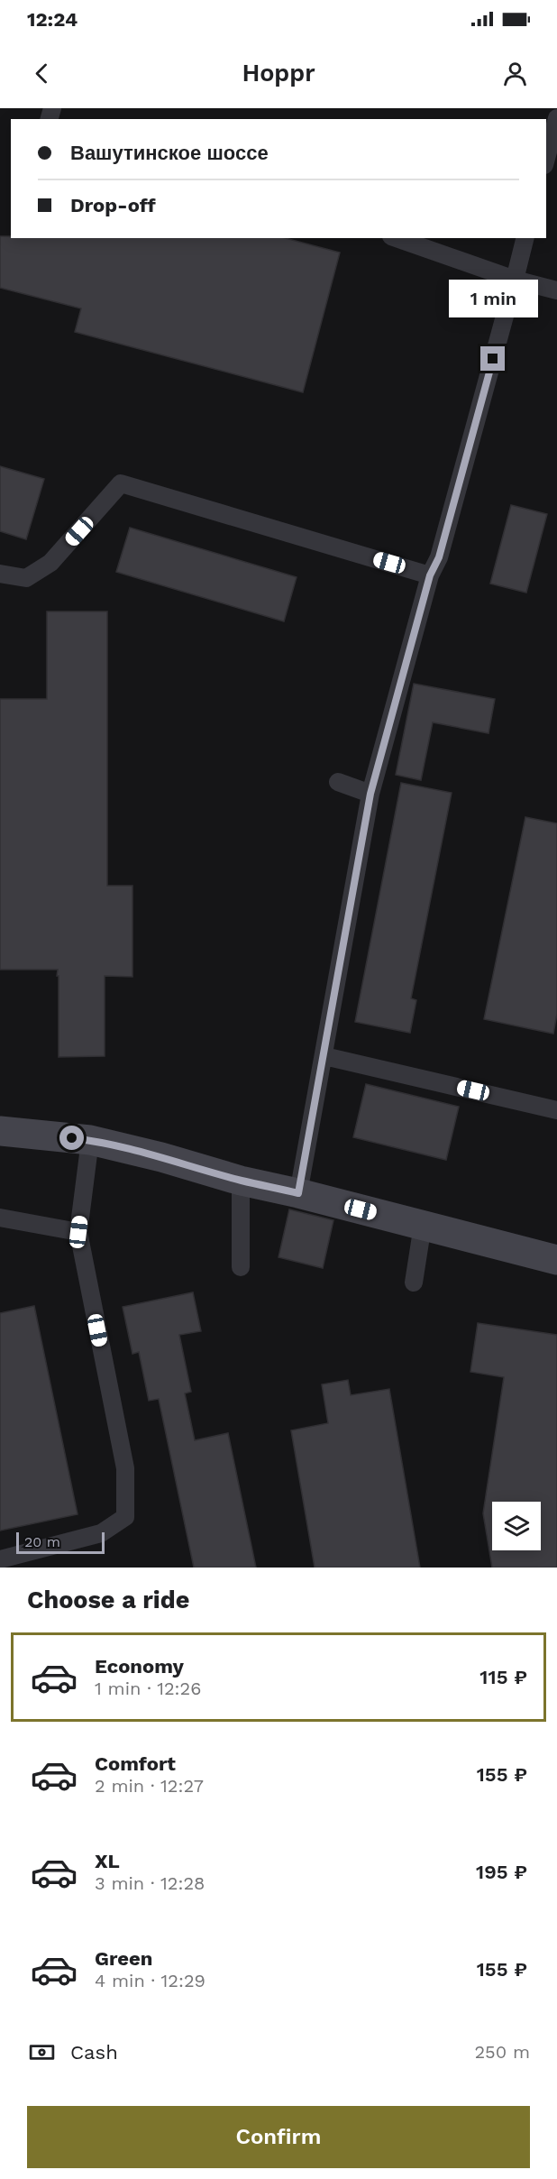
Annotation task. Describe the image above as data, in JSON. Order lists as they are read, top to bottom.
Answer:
{
  "scale_bar": "20 m",
  "page": {
    "status": "12:24",
    "header": "Hoppr",
    "banner": ["Вашутинское шоссе", "Drop-off"],
    "bubble": "1 min",
    "scale": "20 m",
    "heading": "Choose a ride",
    "list": [
      {
        "name": "Economy",
        "note": "1 min · 12:26",
        "value": "115 ₽"
      },
      {
        "name": "Comfort",
        "note": "2 min · 12:27",
        "value": "155 ₽"
      },
      {
        "name": "XL",
        "note": "3 min · 12:28",
        "value": "195 ₽"
      },
      {
        "name": "Green",
        "note": "4 min · 12:29",
        "value": "155 ₽"
      }
    ],
    "pay": ["Cash", "250 m"],
    "buttons": "Confirm"
  }
}
